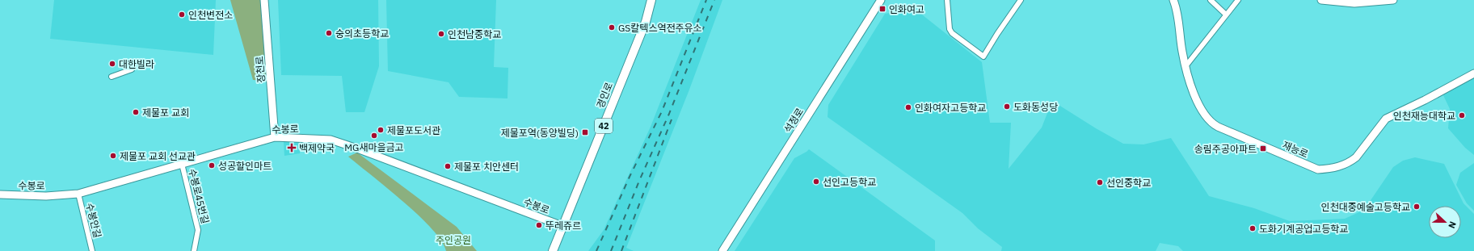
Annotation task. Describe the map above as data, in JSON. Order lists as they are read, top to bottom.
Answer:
{
  "streets": {
    "main road": ["경인로", "42"],
    "street": [
      "장천로",
      "석정로",
      "수봉로",
      "재능로",
      "수봉로45번길",
      "수봉안길"
    ]
  },
  "crossings": [
    ["장천로", "수봉로"],
    ["경인로", "수봉로"],
    ["수봉로", "수봉로45번길"],
    ["수봉로", "수봉안길"]
  ],
  "parks": ["주인공원"],
  "places": {
    "transit": ["인화여고", "제물포역(동양빌딩)", "송림주공아파트"],
    "other": [
      "인천변전소",
      "GS칼텍스역전주유소",
      "숭의초등학교",
      "인천남중학교",
      "대한빌라",
      "도화동성당",
      "인화여자고등학교",
      "제물포 교회",
      "인천재능대학교",
      "제물포도서관",
      "MG새마을금고",
      "제물포 교회 선교관",
      "성공할인마트",
      "제물포 치안센터",
      "선인고등학교",
      "선인중학교",
      "인천대중예술고등학교",
      "뚜레쥬르",
      "도화기계공업고등학교"
    ],
    "health": ["백제약국"]
  },
  "north": "right"
}
